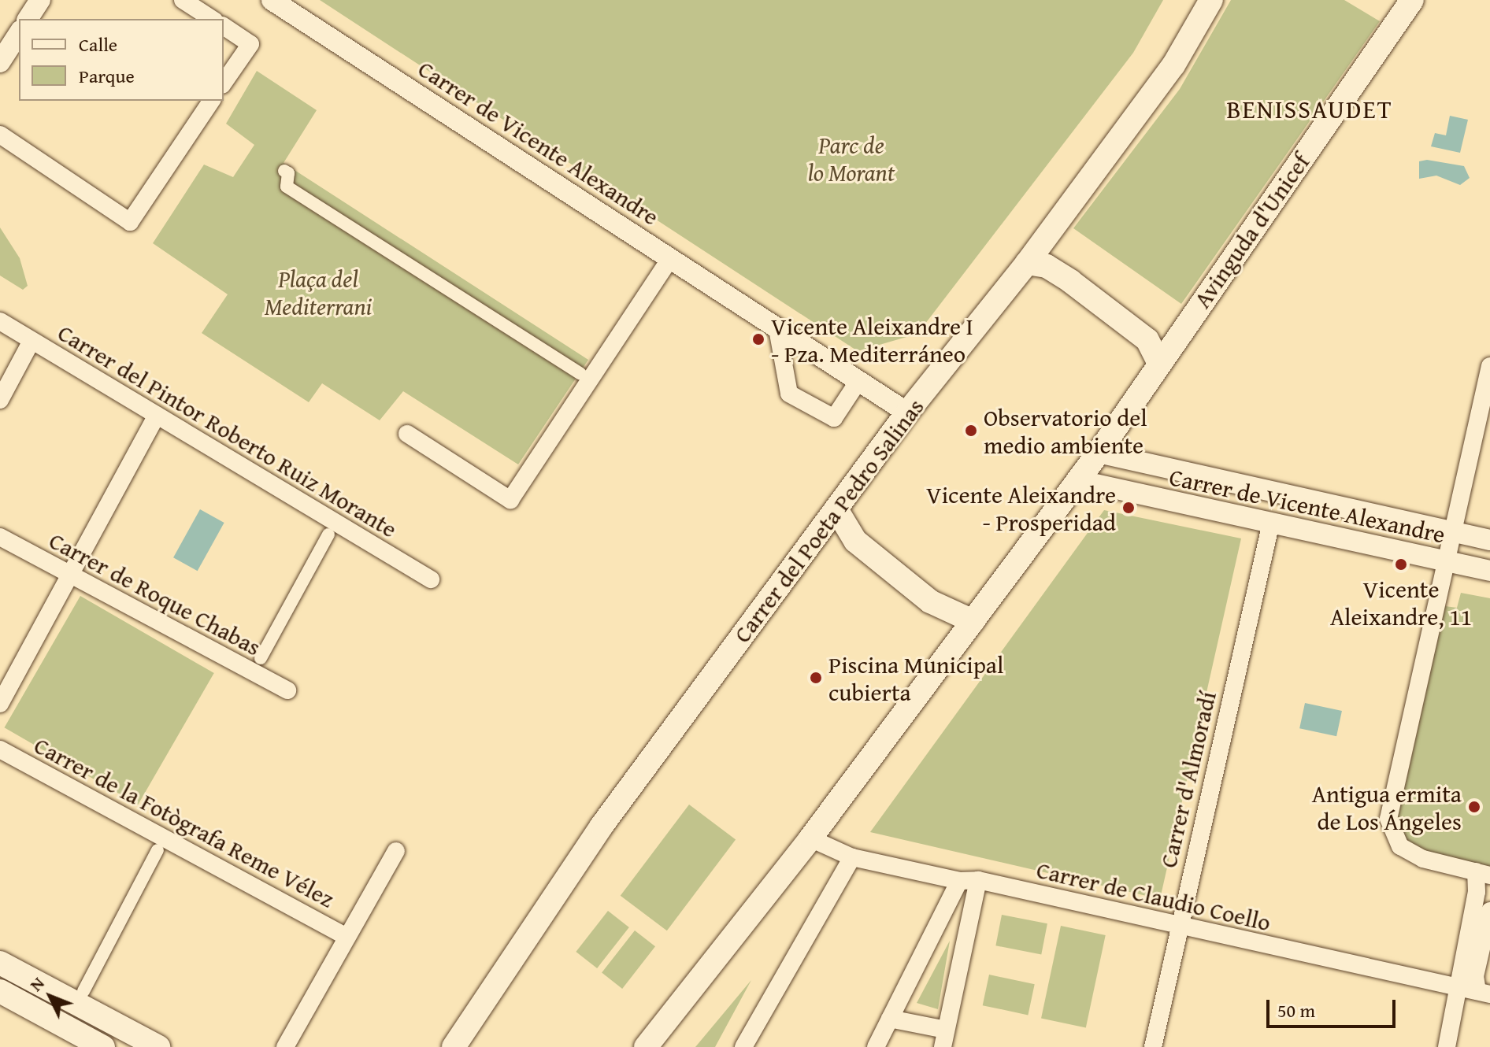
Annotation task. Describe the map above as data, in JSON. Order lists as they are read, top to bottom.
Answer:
{
  "streets": {
    "main road": ["Avinguda d'Unicef", "Carrer del Poeta Pedro Salinas"],
    "street": [
      "Carrer de Vicente Alexandre",
      "Carrer del Pintor Roberto Ruiz Morante",
      "Carrer de Roque Chabas",
      "Carrer d'Almoradí",
      "Carrer de la Fotògrafa Reme Vélez",
      "Carrer de Claudio Coello"
    ]
  },
  "crossings": [
    ["Carrer de Vicente Alexandre", "Avinguda d'Unicef"],
    ["Carrer de Vicente Alexandre", "Carrer del Poeta Pedro Salinas"],
    ["Carrer de Vicente Alexandre", "Carrer d'Almoradí"],
    ["Avinguda d'Unicef", "Carrer de Claudio Coello"],
    ["Carrer d'Almoradí", "Carrer de Claudio Coello"]
  ],
  "districts": ["BENISSAUDET"],
  "parks": ["Parc de lo Morant", "Plaça del Mediterrani"],
  "places": [
    "Vicente Aleixandre I - Pza. Mediterráneo",
    "Observatorio del medio ambiente",
    "Vicente Aleixandre - Prosperidad",
    "Vicente Aleixandre, 11",
    "Piscina Municipal cubierta",
    "Antigua ermita de Los Ángeles"
  ],
  "legend": ["Calle", "Parque"],
  "scale_bar": "50 m",
  "north": "top left"
}
